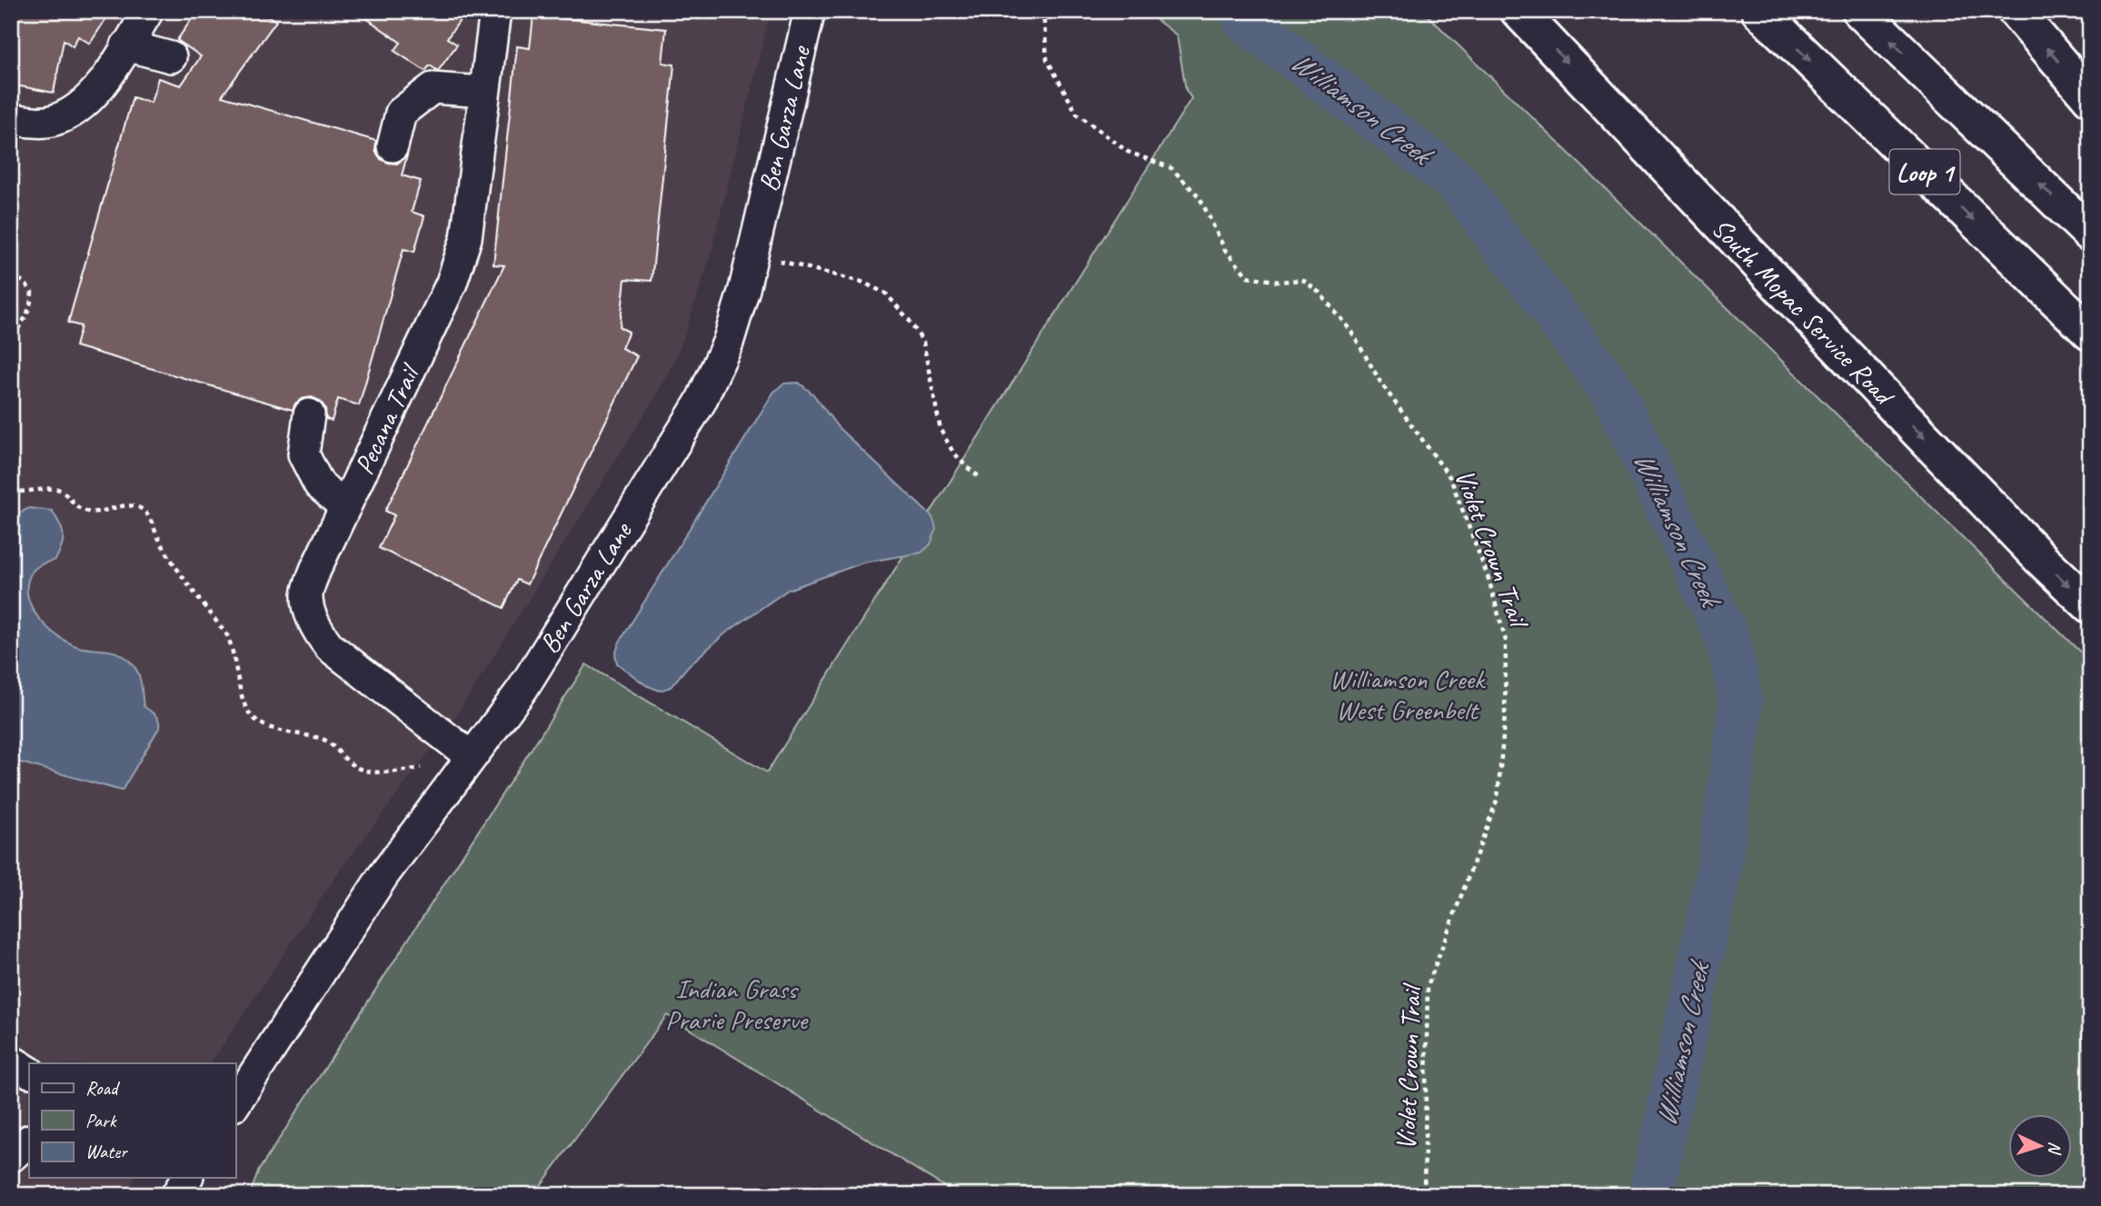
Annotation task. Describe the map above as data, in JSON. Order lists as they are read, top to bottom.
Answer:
{
  "streets": {
    "main road": ["Loop 1", "South Mopac Service Road"],
    "street": ["Ben Garza Lane", "Pecana Trail"],
    "path": ["Violet Crown Trail"]
  },
  "crossings": [
    ["Ben Garza Lane", "Pecana Trail"]
  ],
  "water": ["Williamson Creek"],
  "parks": ["Williamson Creek West Greenbelt", "Indian Grass Prarie Preserve"],
  "legend": ["Road", "Park", "Water"],
  "north": "right"
}
